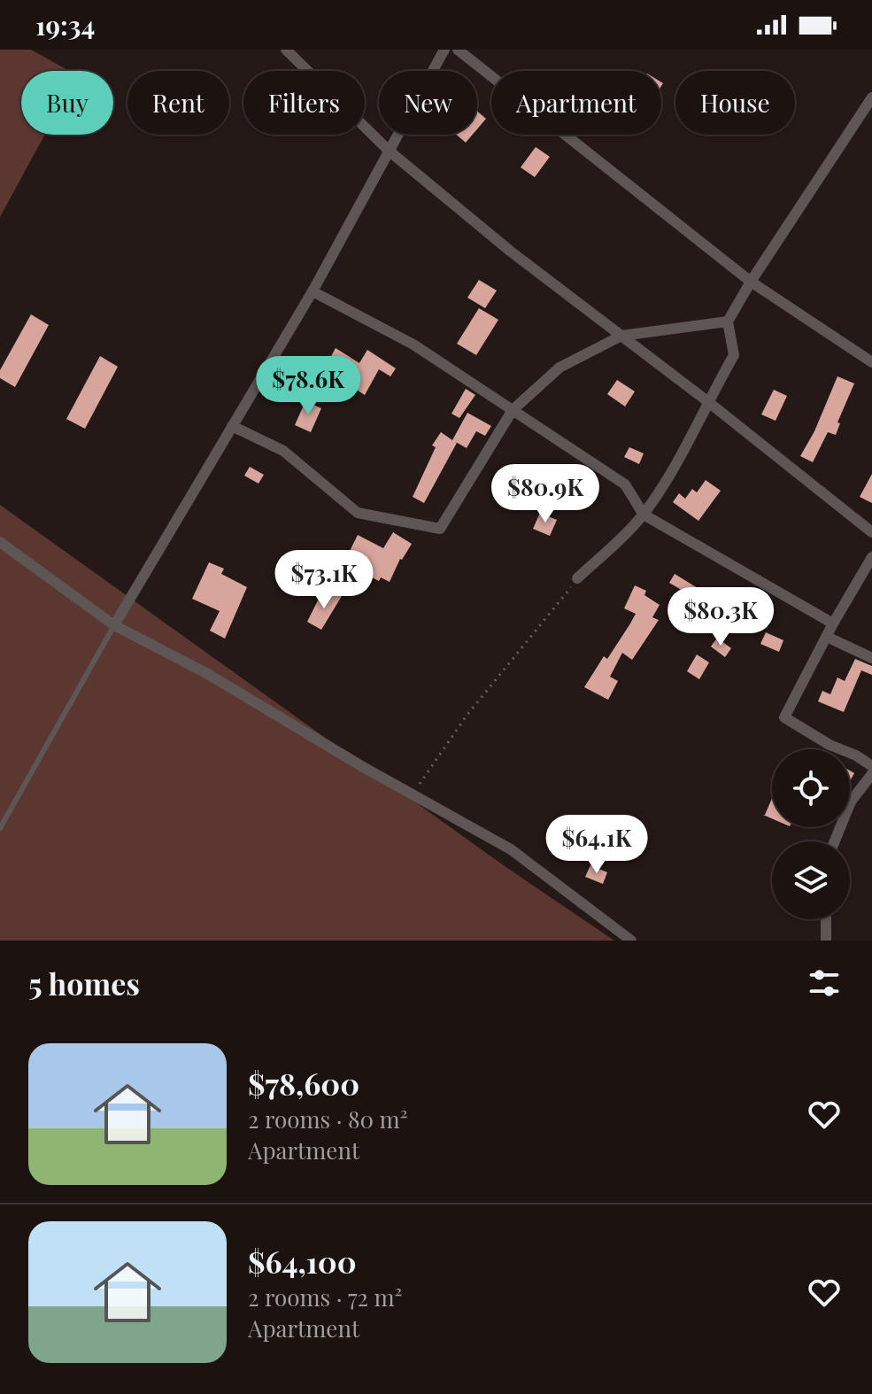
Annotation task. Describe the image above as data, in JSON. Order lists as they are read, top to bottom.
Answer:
{
  "page": {
    "status": "19:34",
    "chip": [
      "Buy",
      "Rent",
      "Filters",
      "New",
      "Apartment",
      "House"
    ],
    "price": [
      "$78.6K",
      "$80.9K",
      "$73.1K",
      "$80.3K",
      "$64.1K"
    ],
    "heading": "5 homes",
    "list": [
      {
        "name": "$78,600",
        "note": "2 rooms · 80 m² · Apartment"
      },
      {
        "name": "$64,100",
        "note": "2 rooms · 72 m² · Apartment"
      }
    ]
  }
}
